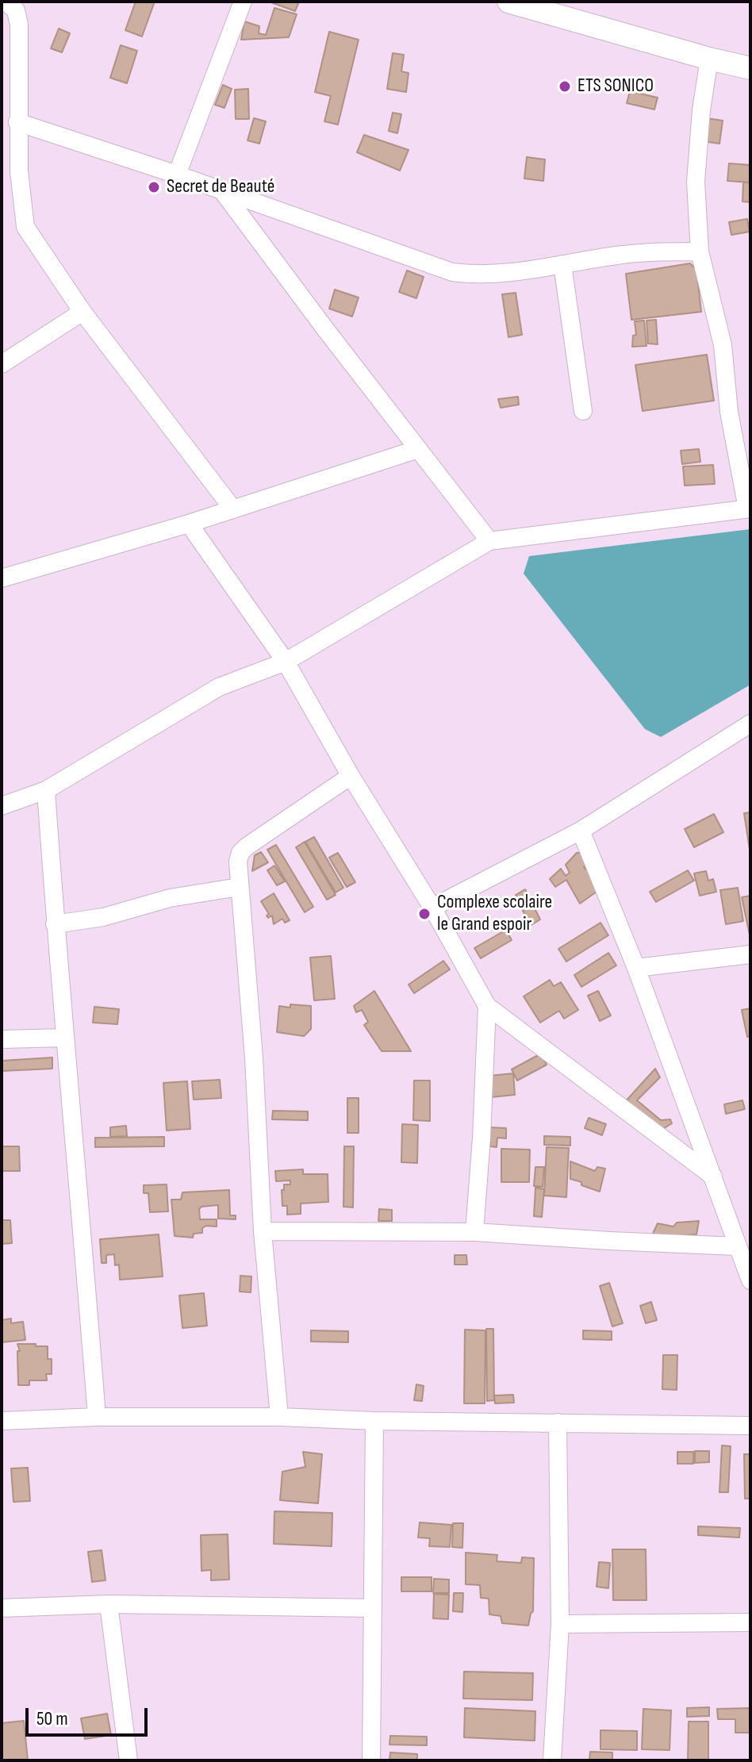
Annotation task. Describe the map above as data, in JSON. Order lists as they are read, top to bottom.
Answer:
{
  "places": ["ETS SONICO", "Secret de Beauté", "Complexe scolaire le Grand espoir"],
  "scale_bar": "50 m"
}
